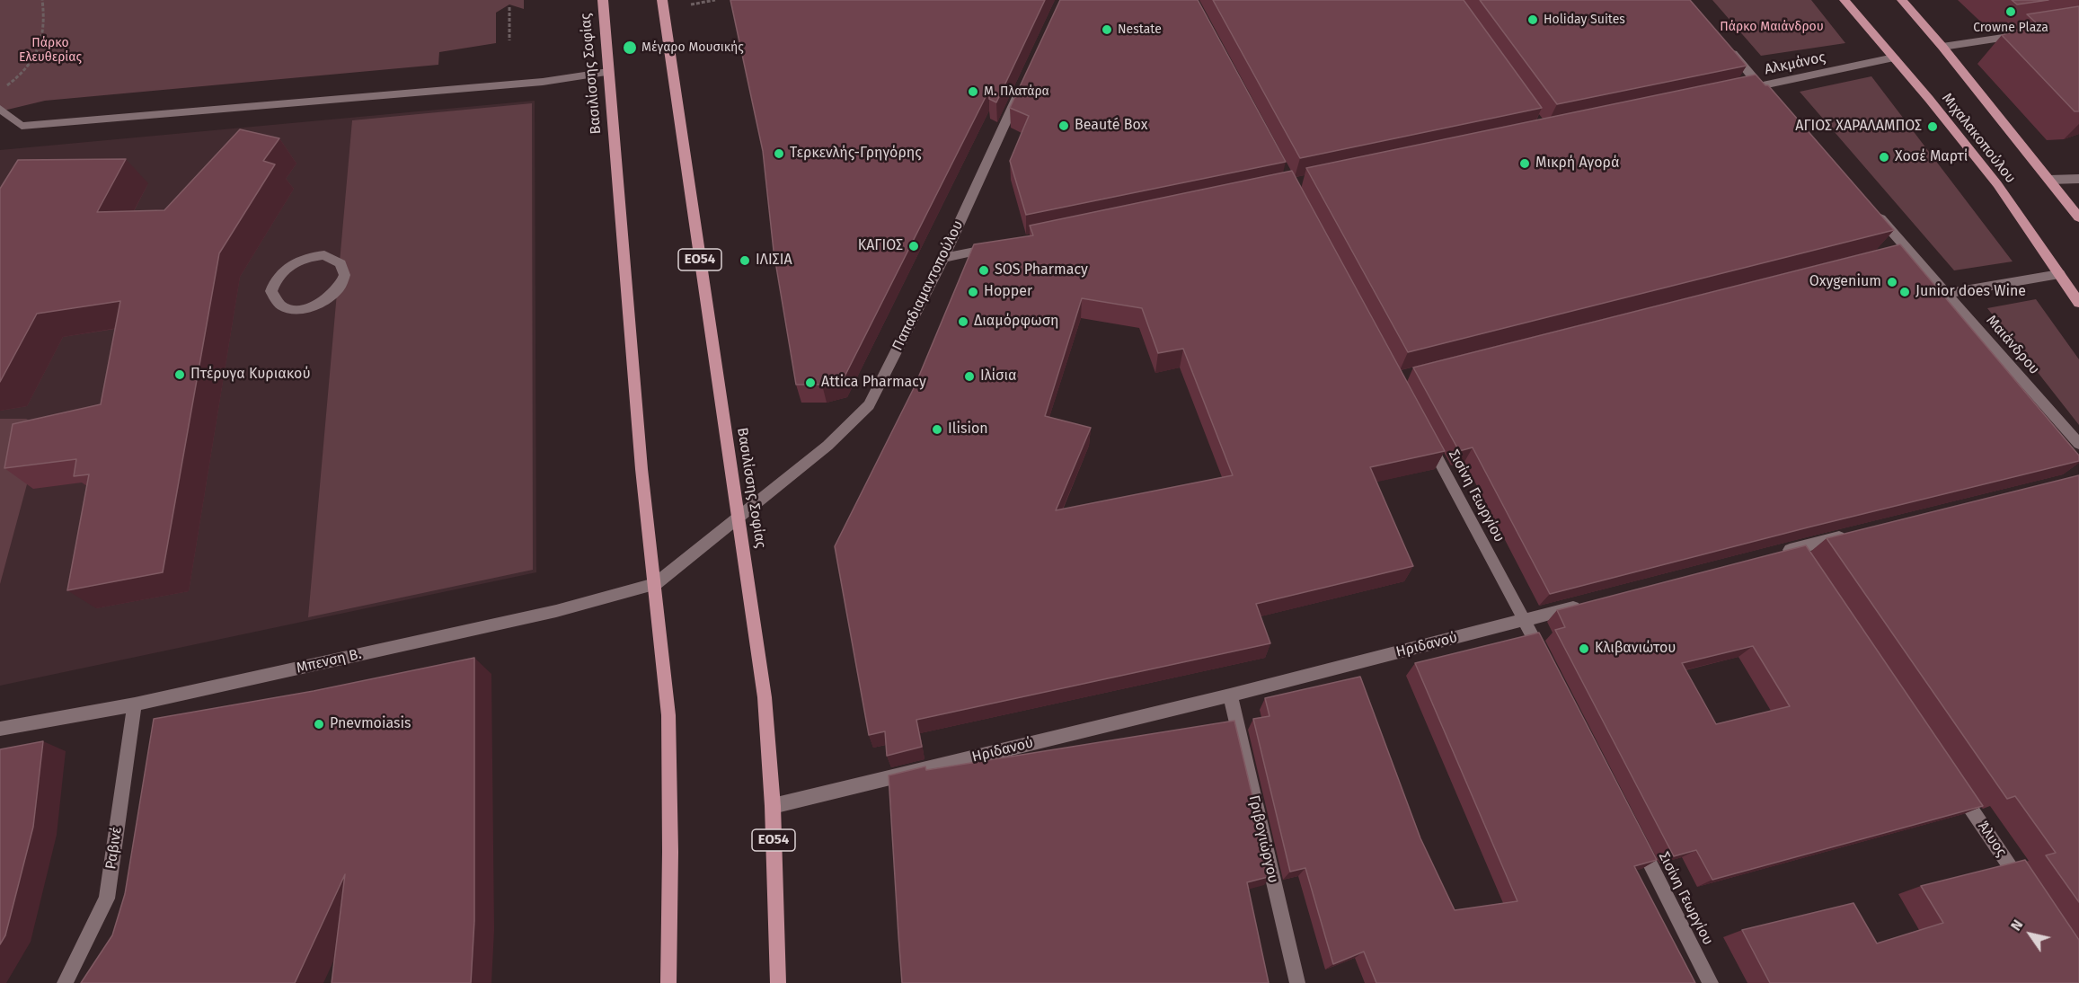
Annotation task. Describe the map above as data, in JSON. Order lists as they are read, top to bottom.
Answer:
{
  "streets": {
    "main road": ["Βασιλίσσης Σοφίας", "Μιχαλακοπούλου", "ΕΟ54"],
    "street": [
      "Αλκμάνος",
      "Παπαδιαμαντοπούλου",
      "Μαιάνδρου",
      "Σισίνη Γεωργίου",
      "Ηριδανού",
      "Μπενση Β.",
      "Γριβογιώργου",
      "Άλυος",
      "Ραβινέ"
    ]
  },
  "crossings": [
    ["Αλκμάνος", "Μιχαλακοπούλου"],
    ["Βασιλίσσης Σοφίας", "Παπαδιαμαντοπούλου"],
    ["Βασιλίσσης Σοφίας", "Ηριδανού"],
    ["Βασιλίσσης Σοφίας", "Μπενση Β."],
    ["Παπαδιαμαντοπούλου", "Μπενση Β."],
    ["Σισίνη Γεωργίου", "Ηριδανού"],
    ["Ηριδανού", "Γριβογιώργου"],
    ["Μπενση Β.", "Ραβινέ"]
  ],
  "parks": ["Πάρκο Μαιάνδρου", "Πάρκο Ελευθερίας"],
  "places": [
    "Crowne Plaza",
    "Holiday Suites",
    "Nestate",
    "Μέγαρο Μουσικής",
    "Μ. Πλατάρα",
    "Beauté Box",
    "ΑΓΙΟΣ ΧΑΡΑΛΑΜΠΟΣ",
    "Τερκενλής-Γρηγόρης",
    "Χοσέ Μαρτί",
    "Μικρή Αγορά",
    "ΚΑΓΙΟΣ",
    "ΙΛΙΣΙΑ",
    "SOS Pharmacy",
    "Oxygenium",
    "Hopper",
    "Junior does Wine",
    "Διαμόρφωση",
    "Πτέρυγα Κυριακού",
    "Ιλίσια",
    "Attica Pharmacy",
    "Ilision",
    "Κλιβανιώτου",
    "Pnevmoiasis"
  ],
  "north": "top left"
}
